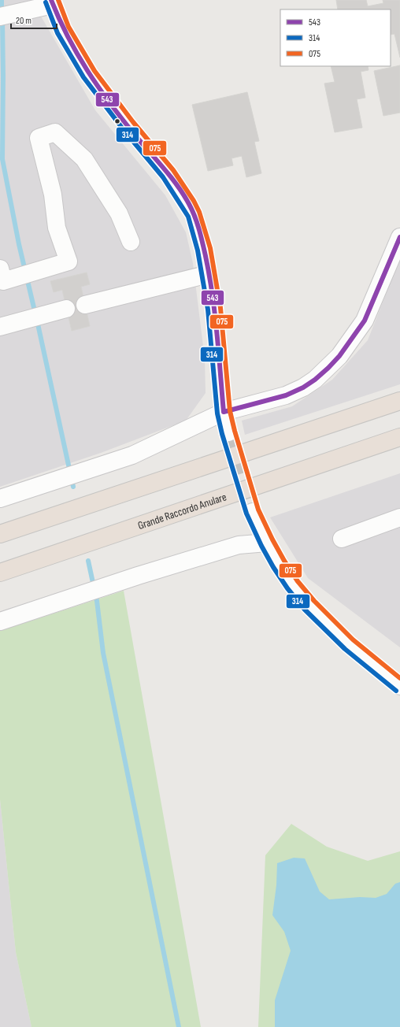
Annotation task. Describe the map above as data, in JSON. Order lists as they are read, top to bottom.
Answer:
{
  "streets": {
    "highway": ["Grande Raccordo Anulare"]
  },
  "lines": ["transit line 543", "transit line 075", "transit line 314"],
  "legend": ["543", "314", "075"],
  "scale_bar": "20 m"
}
